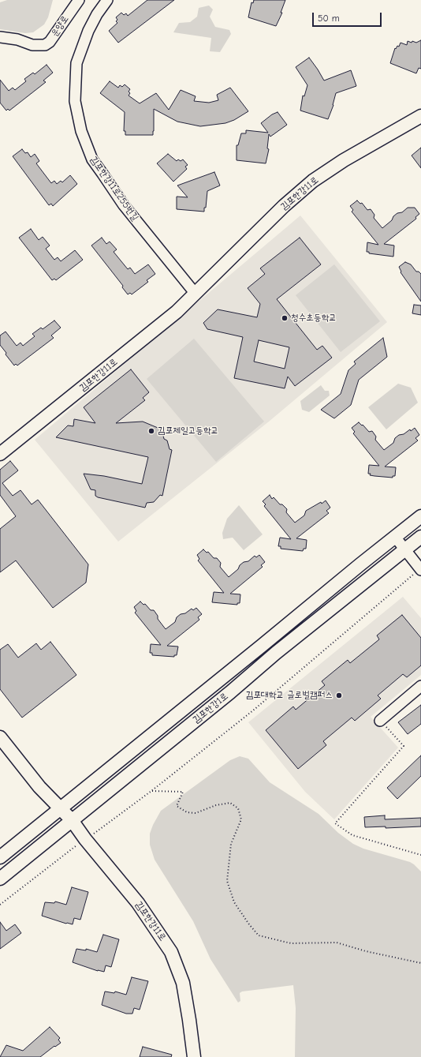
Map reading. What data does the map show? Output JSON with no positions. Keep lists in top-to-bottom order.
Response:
{
  "streets": {
    "street": [
      "운양로",
      "김포한강11로255번길",
      "김포한강11로",
      "김포한강1로"
    ]
  },
  "crossings": [
    ["김포한강11로255번길", "김포한강11로"],
    ["김포한강11로", "김포한강1로"]
  ],
  "places": ["청수초등학교", "김포제일고등학교", "김포대학교 글로벌캠퍼스"],
  "scale_bar": "50 m"
}
